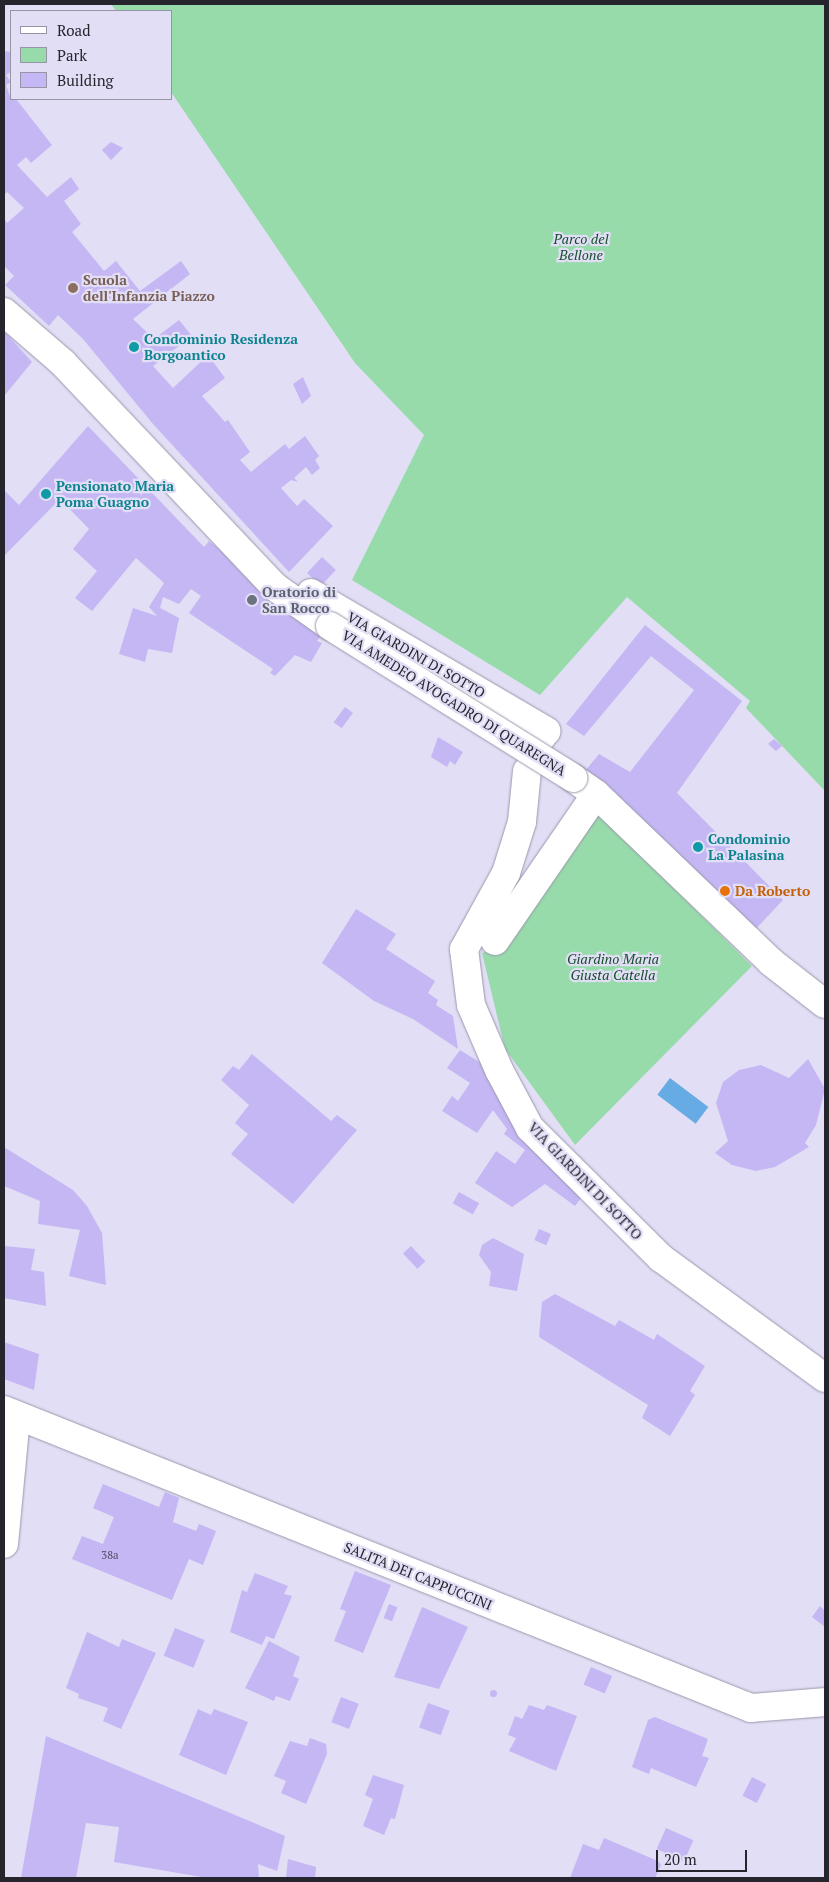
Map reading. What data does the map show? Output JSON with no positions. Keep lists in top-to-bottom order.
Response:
{
  "streets": {
    "street": ["VIA GIARDINI DI SOTTO", "VIA AMEDEO AVOGADRO DI QUAREGNA", "SALITA DEI CAPPUCCINI"]
  },
  "crossings": [
    ["VIA GIARDINI DI SOTTO", "VIA AMEDEO AVOGADRO DI QUAREGNA"]
  ],
  "parks": ["Parco del Bellone", "Giardino Maria Giusta Catella"],
  "places": [
    "Scuola dell'Infanzia Piazzo",
    "Condominio Residenza Borgoantico",
    "Pensionato Maria Poma Guagno",
    "Oratorio di San Rocco",
    "Condominio La Palasina",
    "Da Roberto"
  ],
  "house_numbers": ["38a"],
  "legend": ["Road", "Park", "Building"],
  "scale_bar": "20 m"
}
